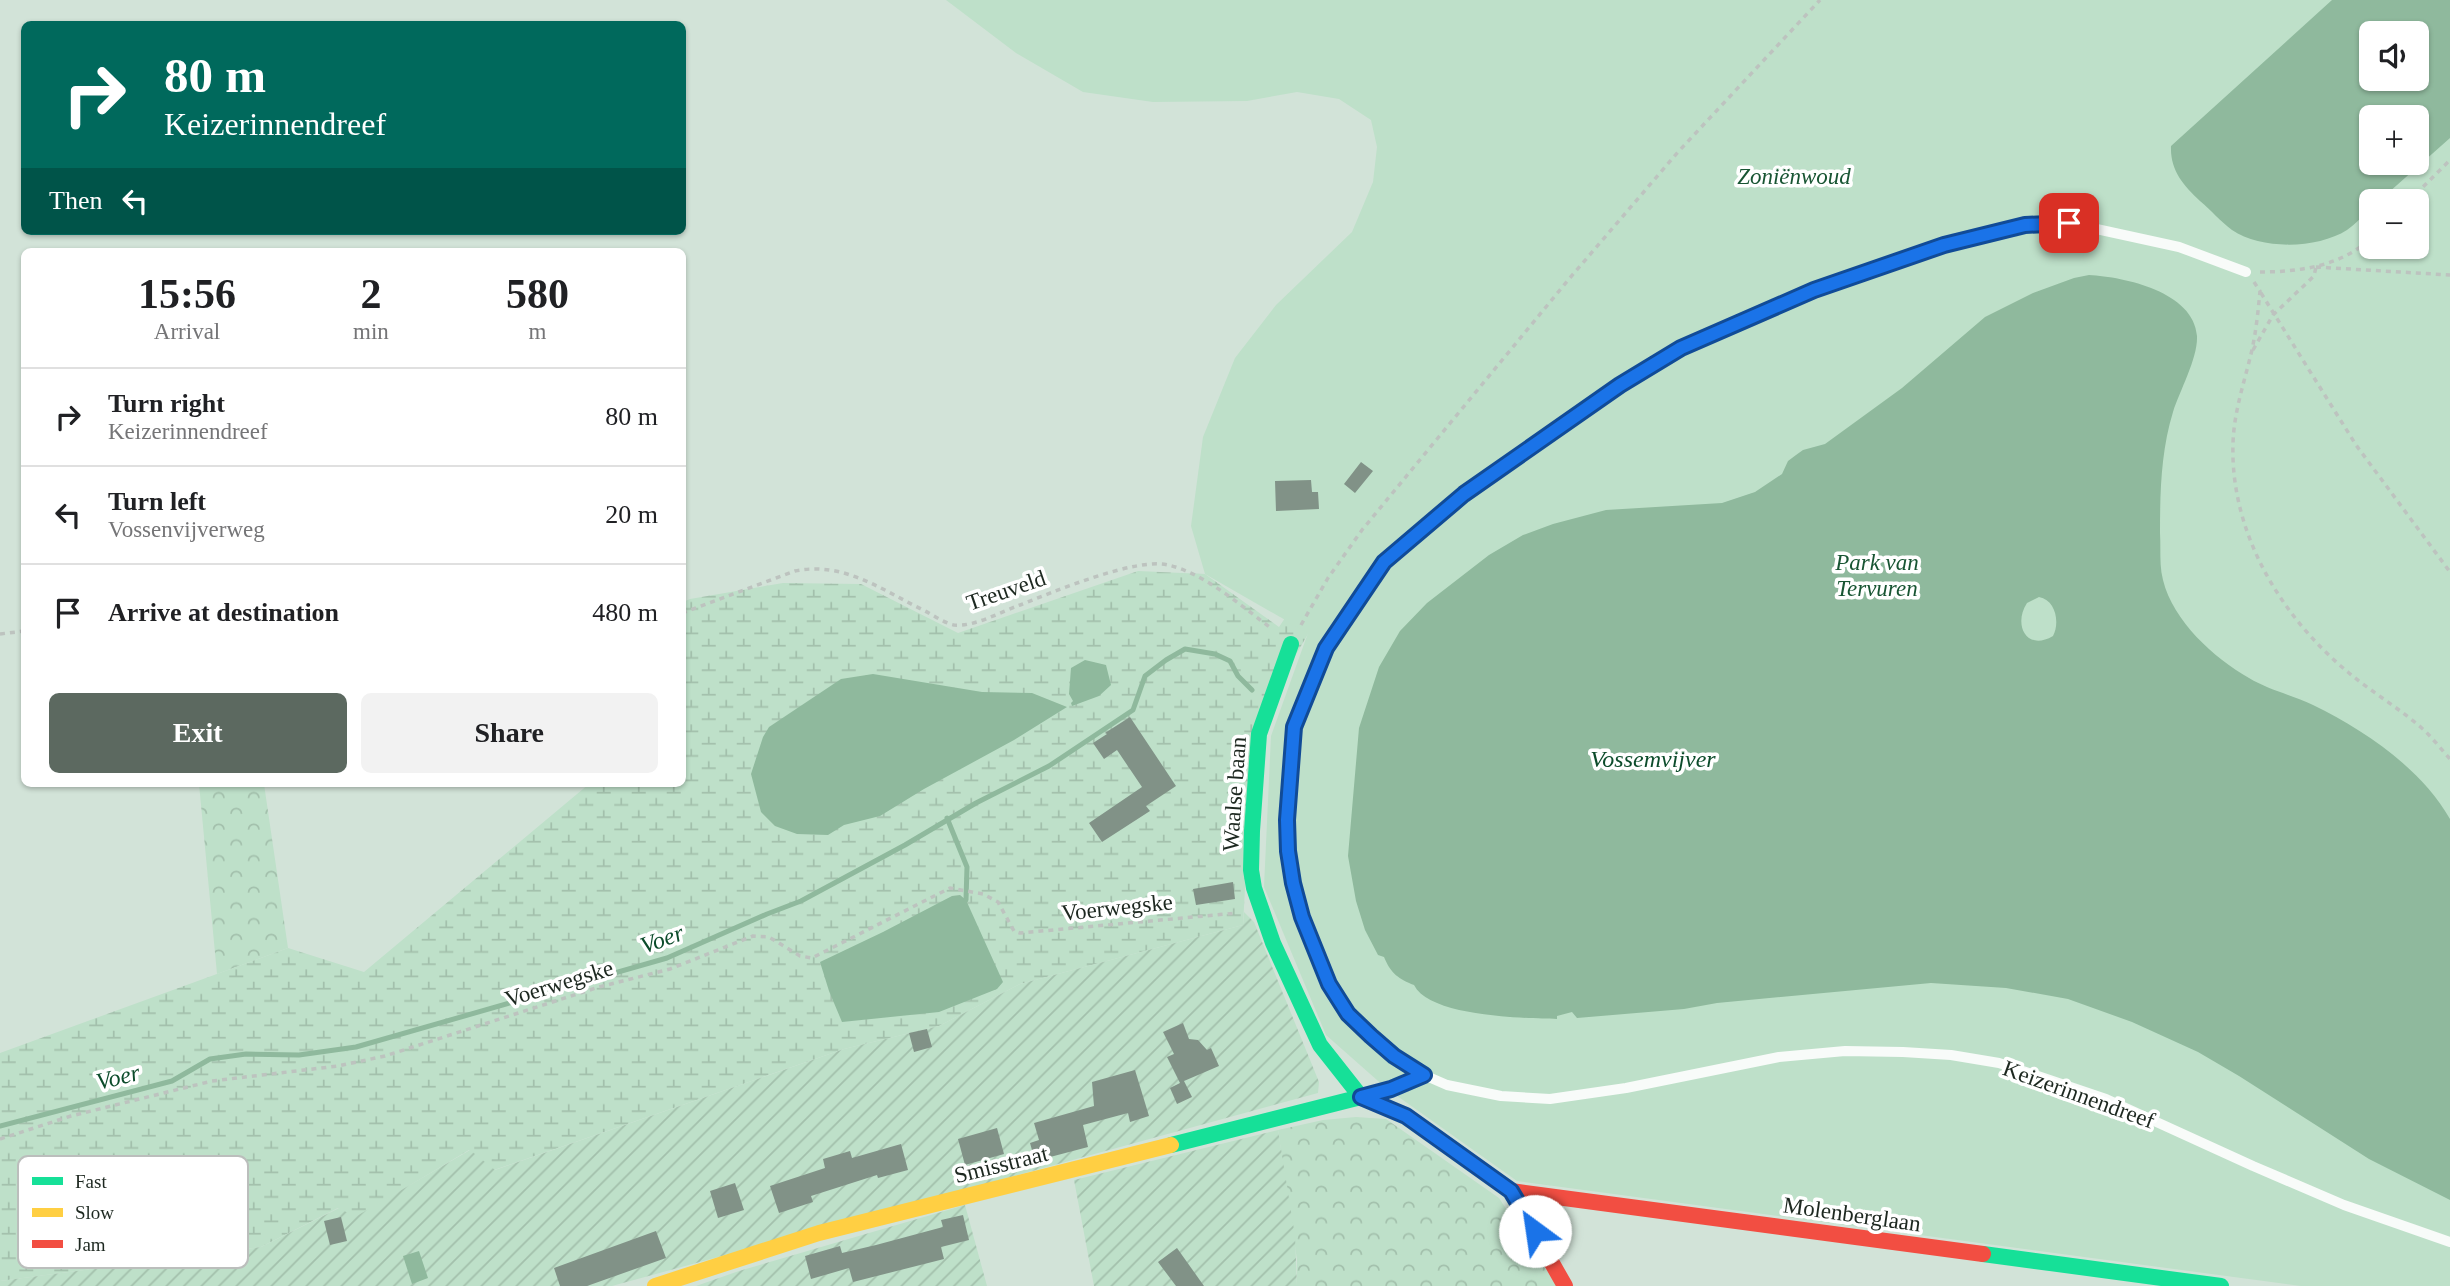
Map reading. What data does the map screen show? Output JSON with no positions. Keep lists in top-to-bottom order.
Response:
{
  "streets": {
    "street": ["Waalse baan", "Smisstraat", "Molenberglaan"],
    "lane": ["Keizerinnendreef"],
    "path": ["Treuveld", "Voerwegske"]
  },
  "crossings": [
    ["Treuveld", "Waalse baan"],
    ["Waalse baan", "Voerwegske"],
    ["Waalse baan", "Smisstraat"]
  ],
  "water": ["Vossemvijver", "Voer"],
  "parks": ["Zoniënwoud", "Park van Tervuren"],
  "legend": ["Fast", "Slow", "Jam"],
  "page": {
    "map_buttons": ["+", "−"],
    "turn": ["80 m", "Keizerinnendreef"],
    "then": "Then",
    "eta": [
      "15:56",
      "Arrival",
      "2",
      "min",
      "580",
      "m"
    ],
    "list": [
      {
        "name": "Turn right",
        "note": "Keizerinnendreef",
        "value": "80 m"
      },
      {
        "name": "Turn left",
        "note": "Vossenvijverweg",
        "value": "20 m"
      },
      {
        "name": "Arrive at destination",
        "value": "480 m"
      }
    ],
    "buttons": ["Exit", "Share"]
  }
}
